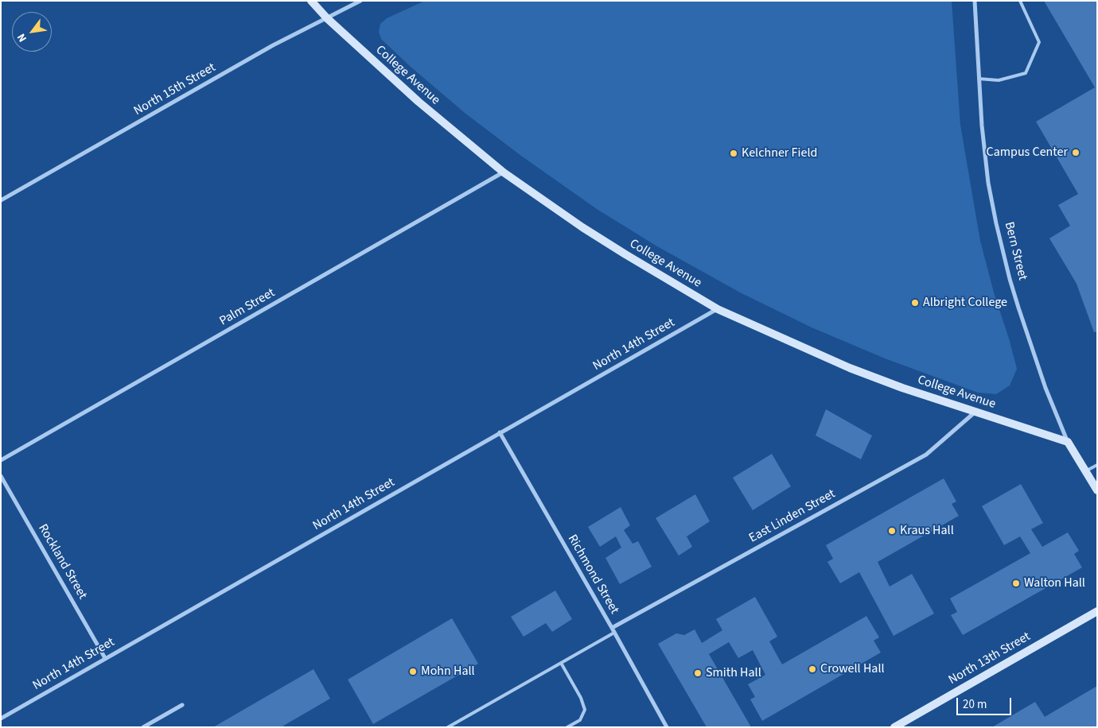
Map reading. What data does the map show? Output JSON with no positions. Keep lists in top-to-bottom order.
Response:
{
  "streets": {
    "street": [
      "College Avenue",
      "North 15th Street",
      "Bern Street",
      "Palm Street",
      "North 14th Street",
      "East Linden Street",
      "Rockland Street",
      "Richmond Street",
      "North 13th Street"
    ]
  },
  "crossings": [
    ["College Avenue", "North 15th Street"],
    ["College Avenue", "Bern Street"],
    ["College Avenue", "Palm Street"],
    ["College Avenue", "North 14th Street"],
    ["College Avenue", "East Linden Street"],
    ["North 14th Street", "Rockland Street"],
    ["North 14th Street", "Richmond Street"],
    ["East Linden Street", "Richmond Street"]
  ],
  "places": [
    "Campus Center",
    "Kelchner Field",
    "Albright College",
    "Kraus Hall",
    "Walton Hall",
    "Crowell Hall",
    "Mohn Hall",
    "Smith Hall"
  ],
  "scale_bar": "20 m",
  "north": "bottom left"
}
